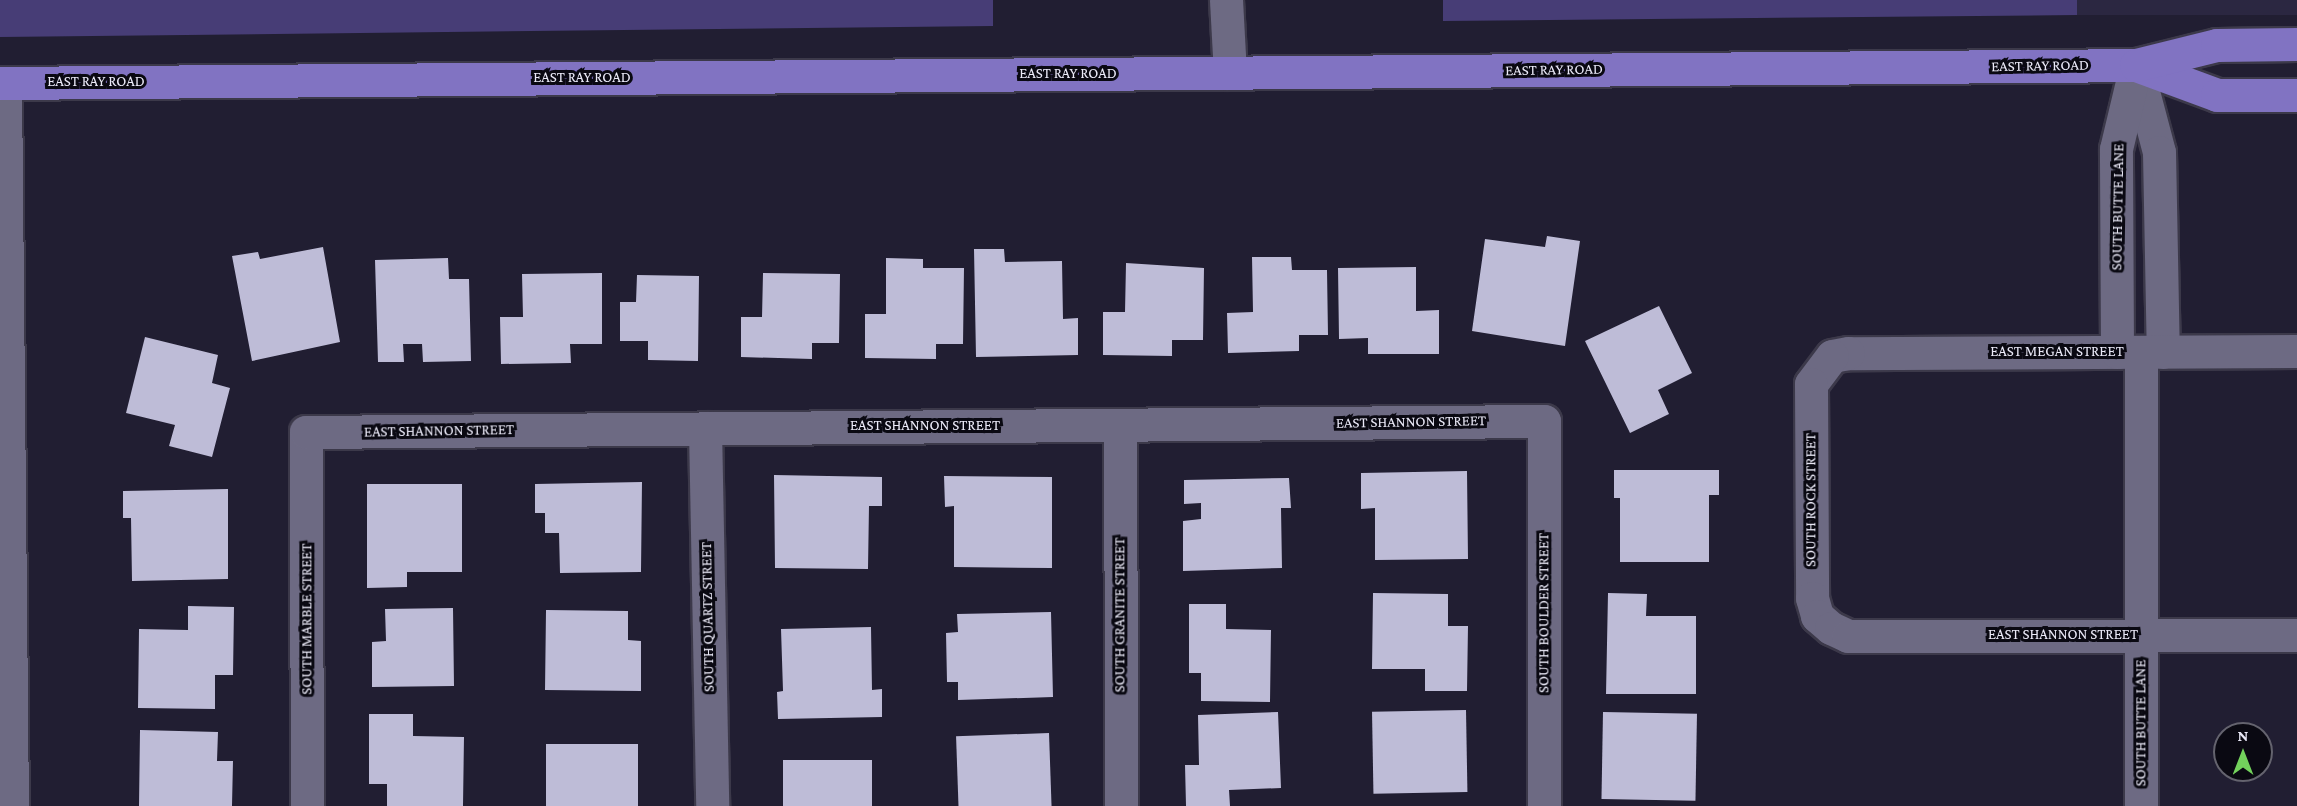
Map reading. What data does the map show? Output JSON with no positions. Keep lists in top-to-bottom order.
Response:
{
  "streets": {
    "main road": ["EAST RAY ROAD"],
    "street": [
      "SOUTH BUTTE LANE",
      "EAST MEGAN STREET",
      "EAST SHANNON STREET",
      "SOUTH ROCK STREET",
      "SOUTH BOULDER STREET",
      "SOUTH GRANITE STREET",
      "SOUTH QUARTZ STREET",
      "SOUTH MARBLE STREET"
    ]
  },
  "crossings": [
    ["EAST RAY ROAD", "SOUTH BUTTE LANE"],
    ["SOUTH BUTTE LANE", "EAST MEGAN STREET"],
    ["SOUTH BUTTE LANE", "EAST SHANNON STREET"],
    ["EAST MEGAN STREET", "SOUTH ROCK STREET"],
    ["EAST SHANNON STREET", "SOUTH ROCK STREET"],
    ["EAST SHANNON STREET", "SOUTH BOULDER STREET"],
    ["EAST SHANNON STREET", "SOUTH GRANITE STREET"],
    ["EAST SHANNON STREET", "SOUTH QUARTZ STREET"],
    ["EAST SHANNON STREET", "SOUTH MARBLE STREET"]
  ],
  "north": "top"
}
